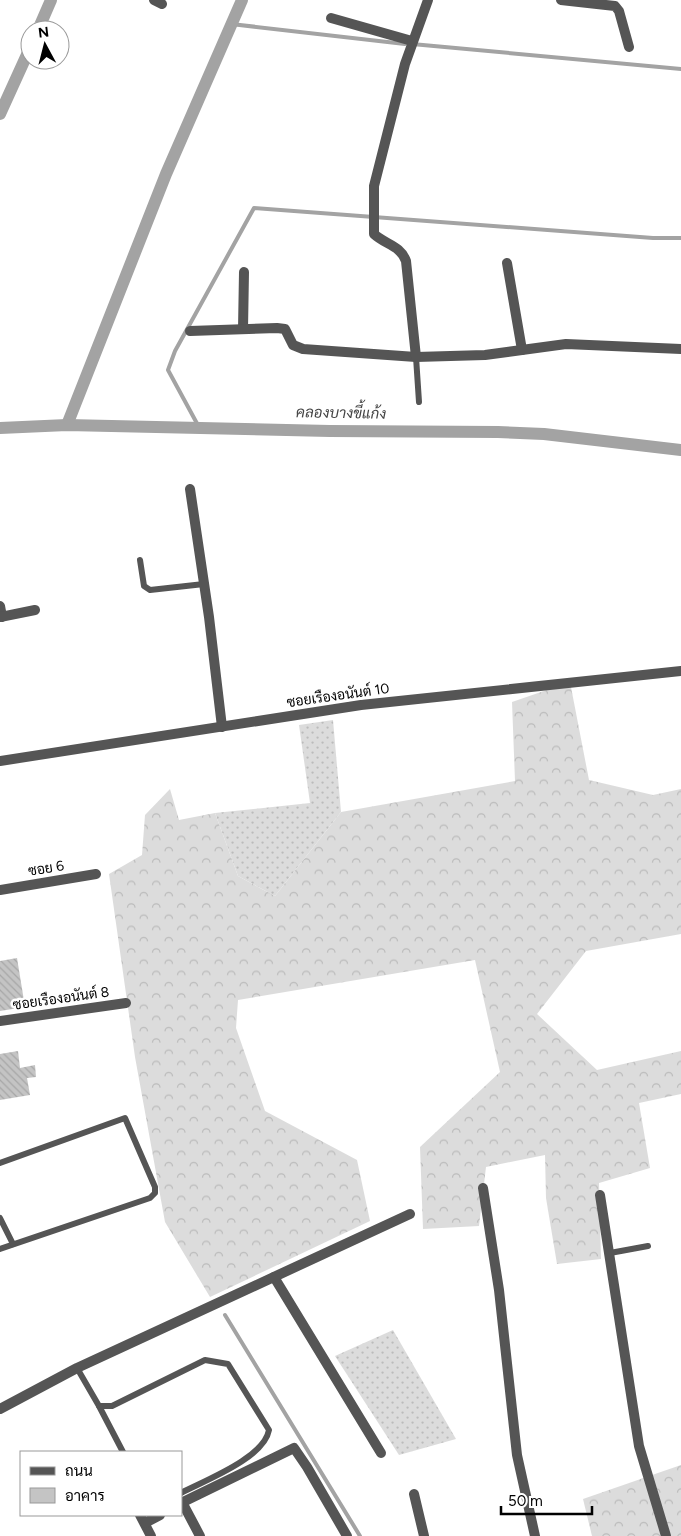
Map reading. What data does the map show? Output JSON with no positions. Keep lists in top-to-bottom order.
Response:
{
  "streets": {
    "street": ["ซอยเรืองอนันต์ 10", "ซอย 6", "ซอยเรืองอนันต์ 8"]
  },
  "water": ["คลองบางขี้แก้ง"],
  "legend": ["ถนน", "อาคาร"],
  "scale_bar": "50 m",
  "north": "top"
}
